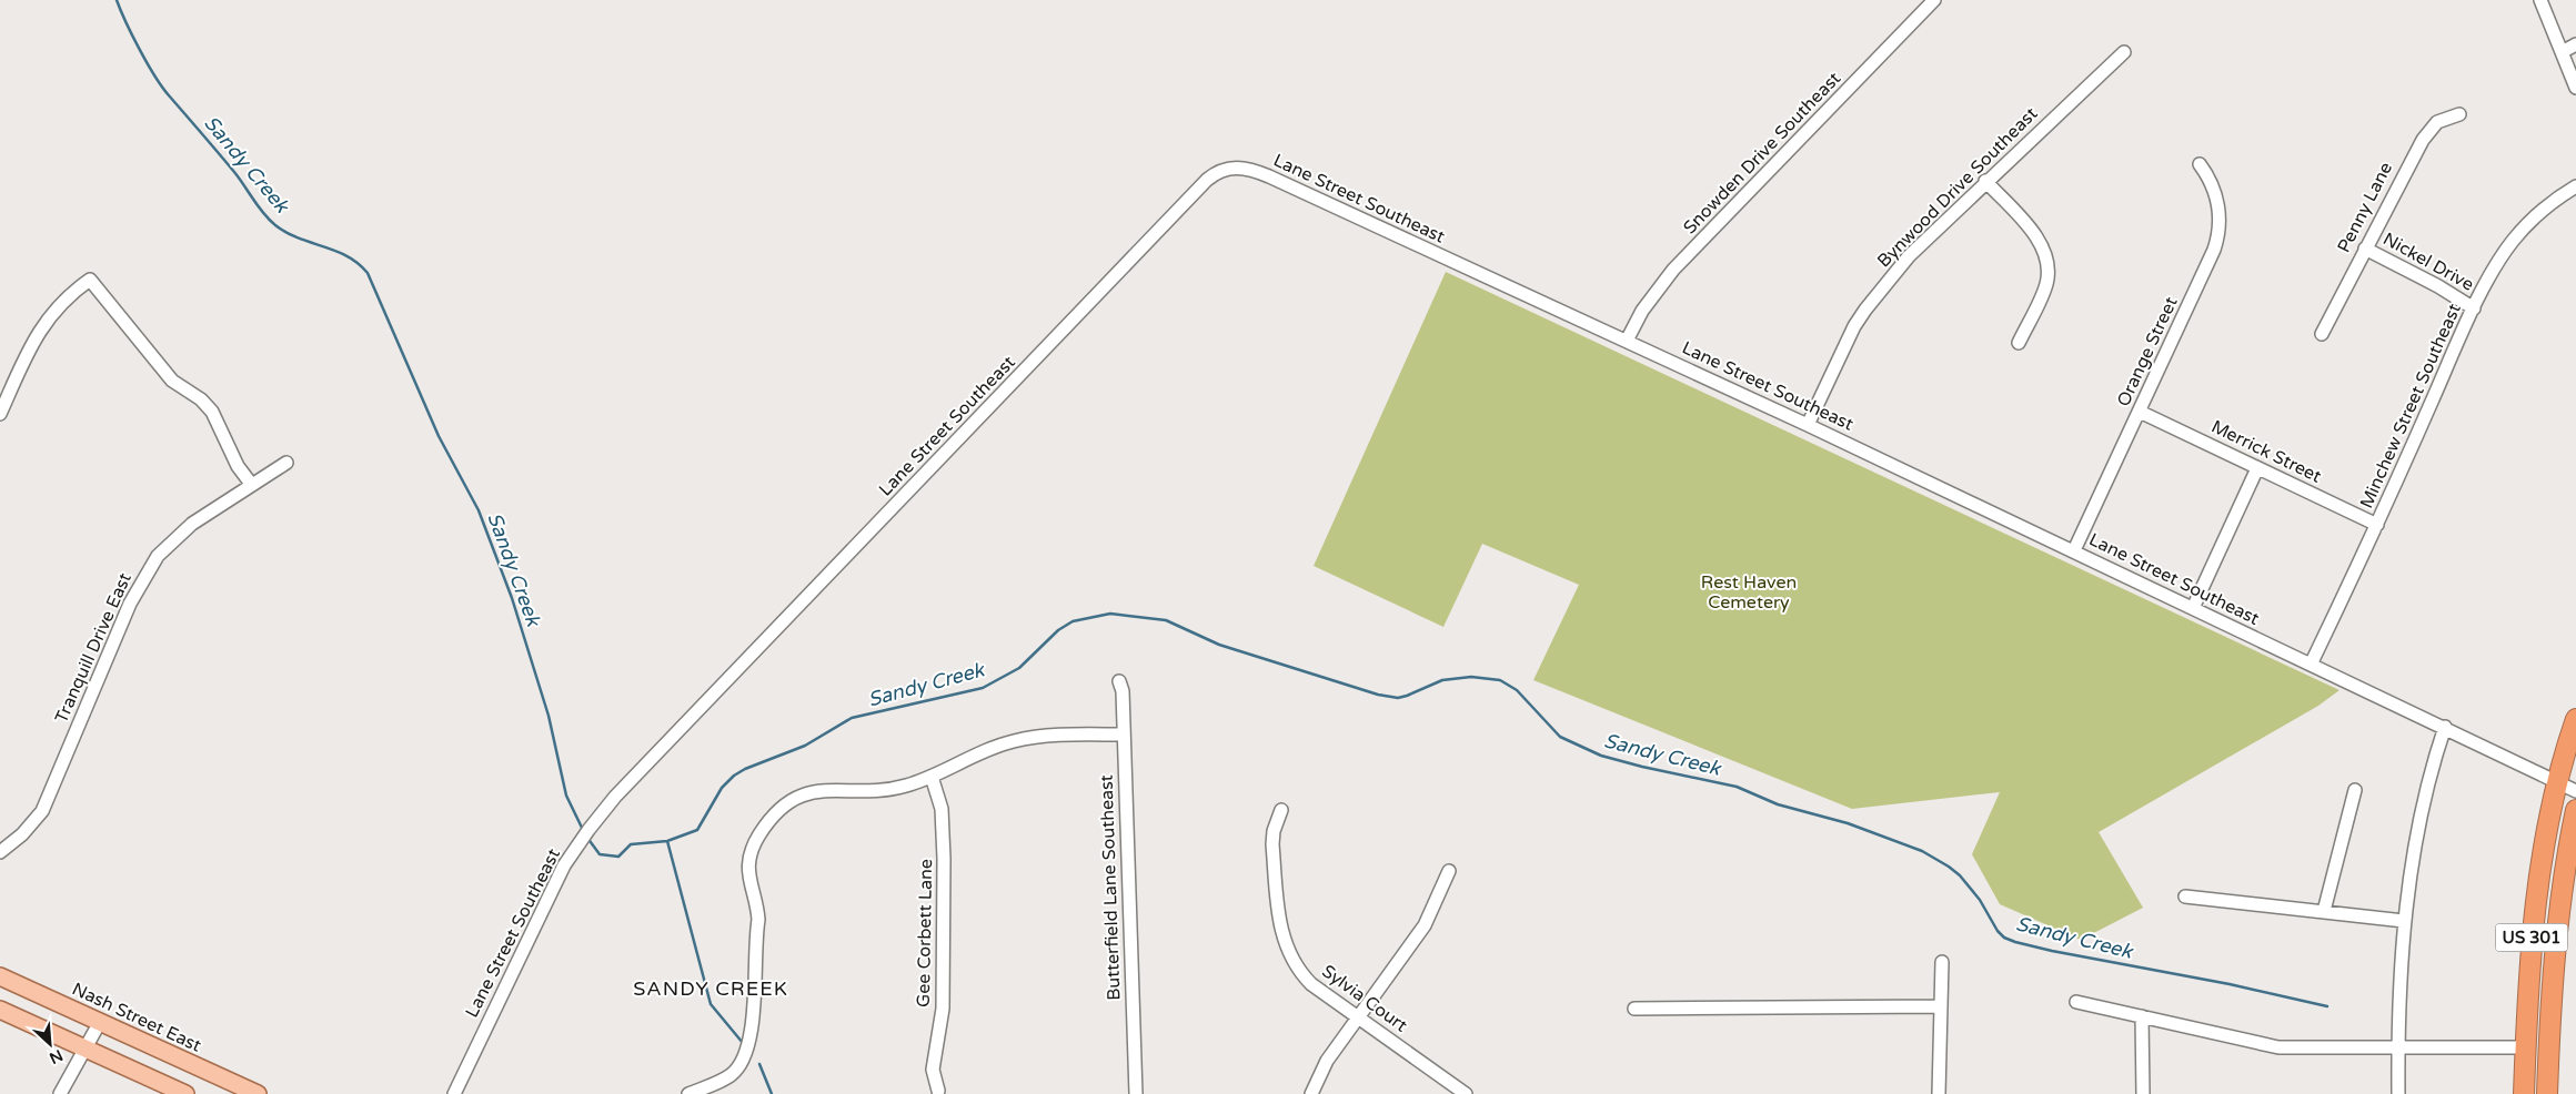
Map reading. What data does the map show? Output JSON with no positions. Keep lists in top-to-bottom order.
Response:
{
  "streets": {
    "highway": ["US 301"],
    "main road": ["Nash Street East"],
    "street": [
      "Snowden Drive Southeast",
      "Bynwood Drive Southeast",
      "Lane Street Southeast",
      "Penny Lane",
      "Nickel Drive",
      "Orange Street",
      "Minchew Street Southeast",
      "Merrick Street",
      "Tranquill Drive East",
      "Butterfield Lane Southeast",
      "Gee Corbett Lane",
      "Sylvia Court"
    ]
  },
  "crossings": [
    ["Snowden Drive Southeast", "Lane Street Southeast"],
    ["Bynwood Drive Southeast", "Lane Street Southeast"],
    ["Lane Street Southeast", "Orange Street"],
    ["Lane Street Southeast", "Minchew Street Southeast"],
    ["Lane Street Southeast", "US 301"],
    ["Penny Lane", "Nickel Drive"],
    ["Nickel Drive", "Minchew Street Southeast"],
    ["Orange Street", "Merrick Street"],
    ["Minchew Street Southeast", "Merrick Street"]
  ],
  "districts": ["SANDY CREEK"],
  "water": ["Sandy Creek"],
  "parks": ["Rest Haven Cemetery"],
  "north": "bottom right"
}
